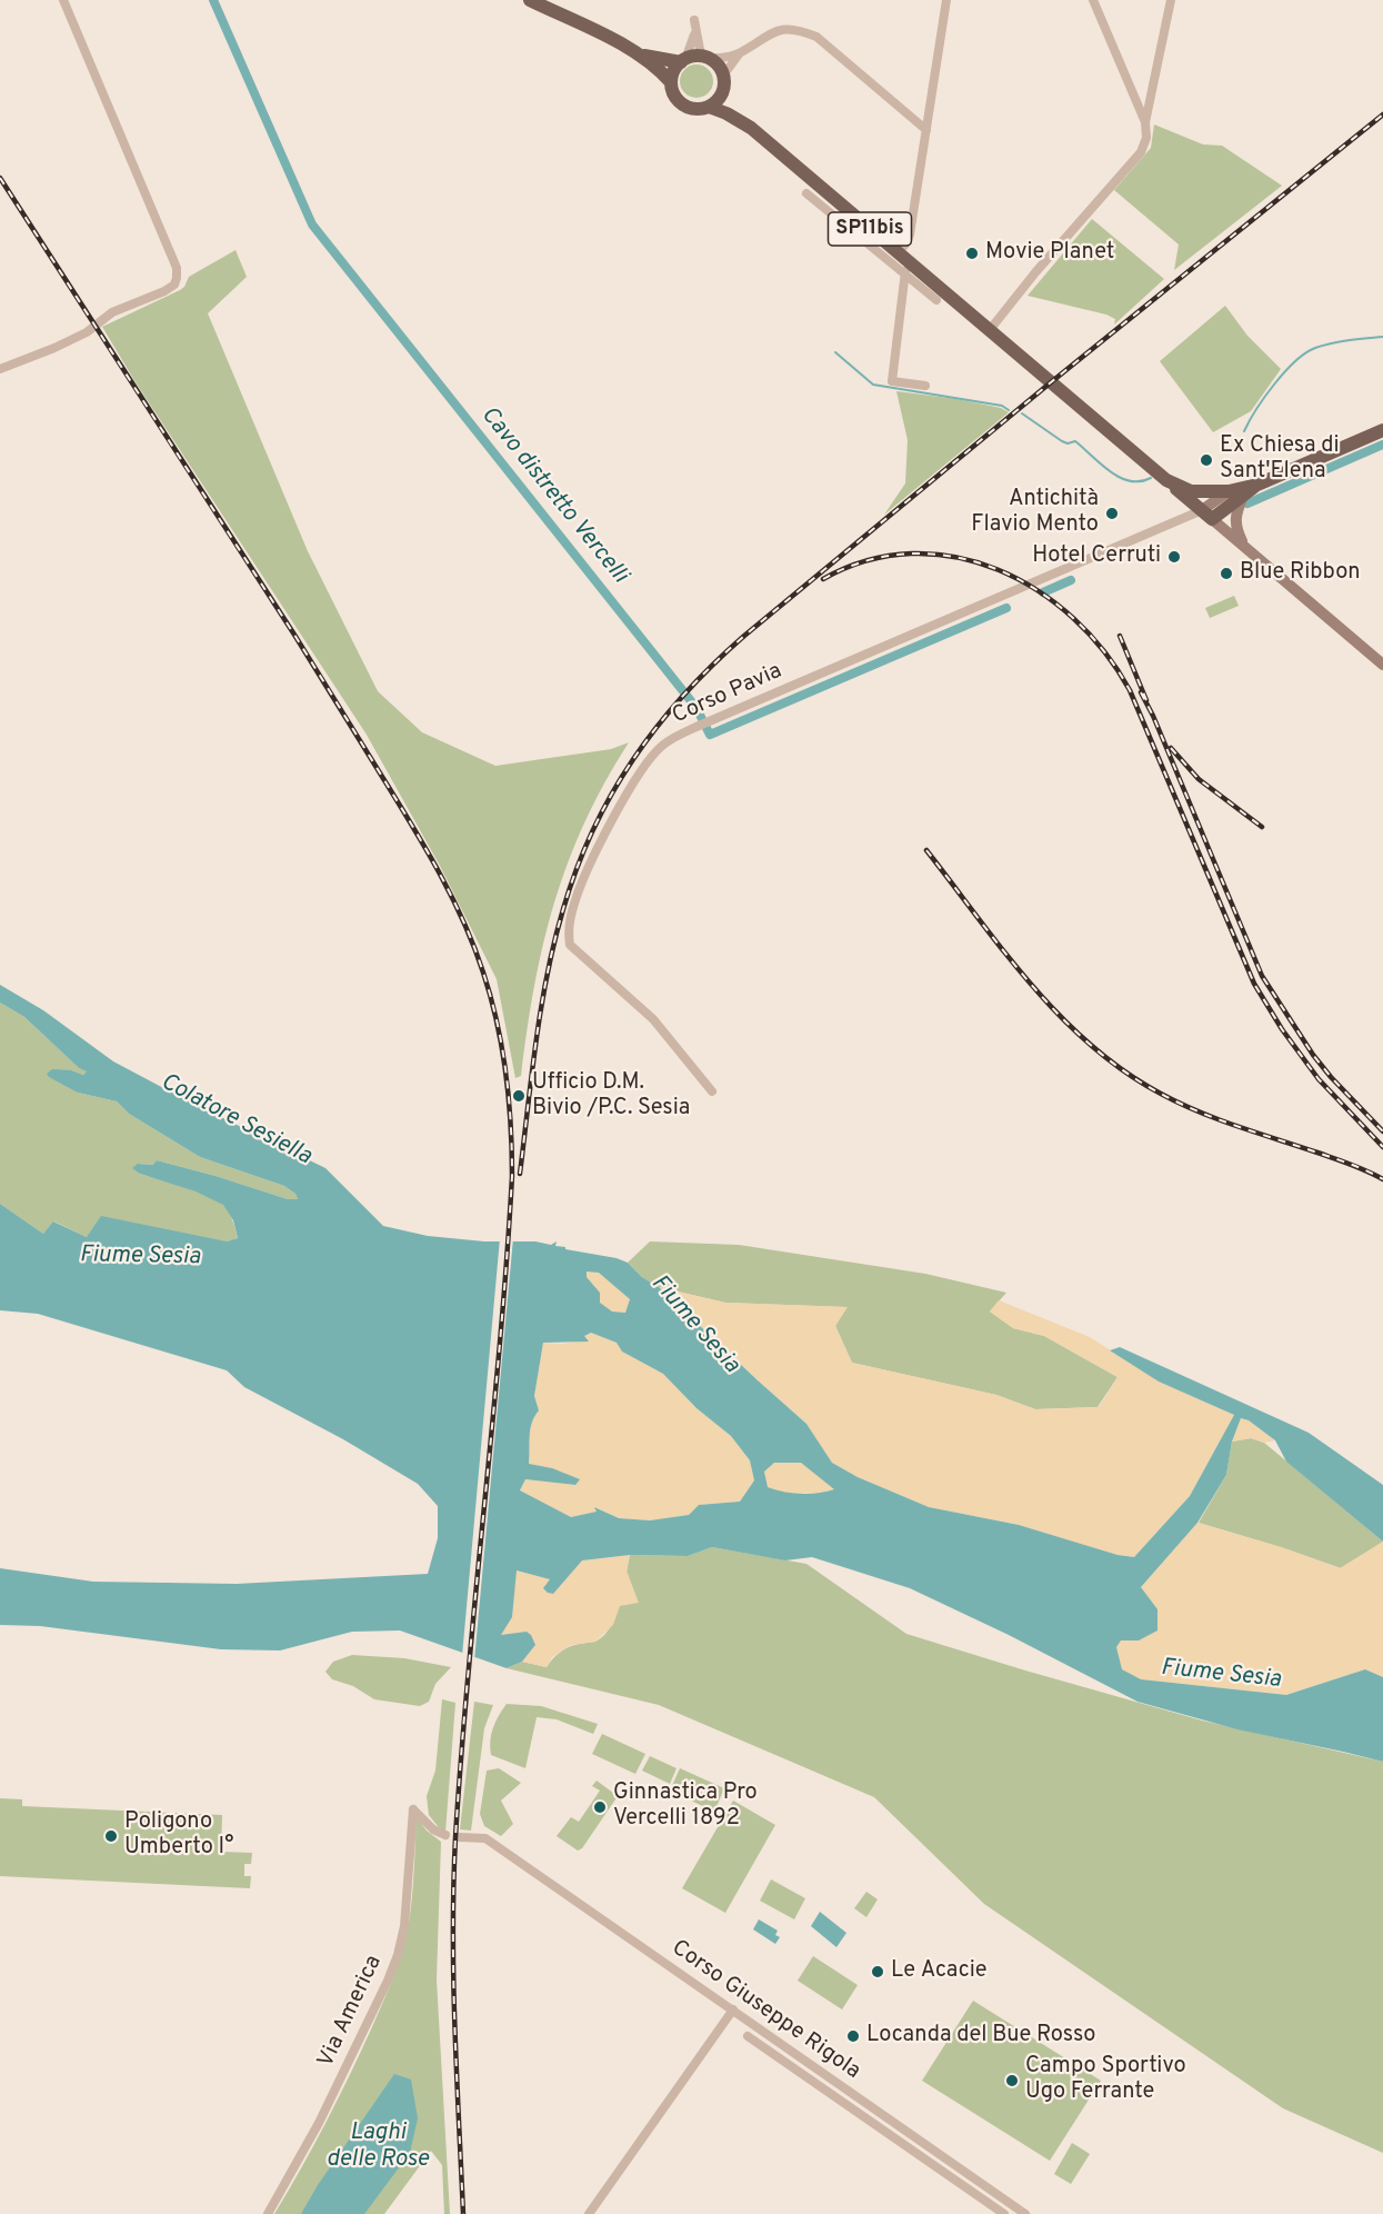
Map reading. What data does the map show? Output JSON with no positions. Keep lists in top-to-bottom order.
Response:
{
  "streets": {
    "main road": ["SP11bis"],
    "street": ["Corso Pavia", "Corso Giuseppe Rigola", "Via America"]
  },
  "crossings": [
    ["SP11bis", "Corso Pavia"]
  ],
  "water": [
    "Cavo distretto Vercelli",
    "Colatore Sesiella",
    "Fiume Sesia",
    "Laghi delle Rose"
  ],
  "places": [
    "Movie Planet",
    "Ex Chiesa di Sant'Elena",
    "Antichità Flavio Mento",
    "Hotel Cerruti",
    "Blue Ribbon",
    "Ufficio D.M. Bivio /P.C. Sesia",
    "Ginnastica Pro Vercelli 1892",
    "Poligono Umberto I°",
    "Le Acacie",
    "Locanda del Bue Rosso",
    "Campo Sportivo Ugo Ferrante"
  ]
}
